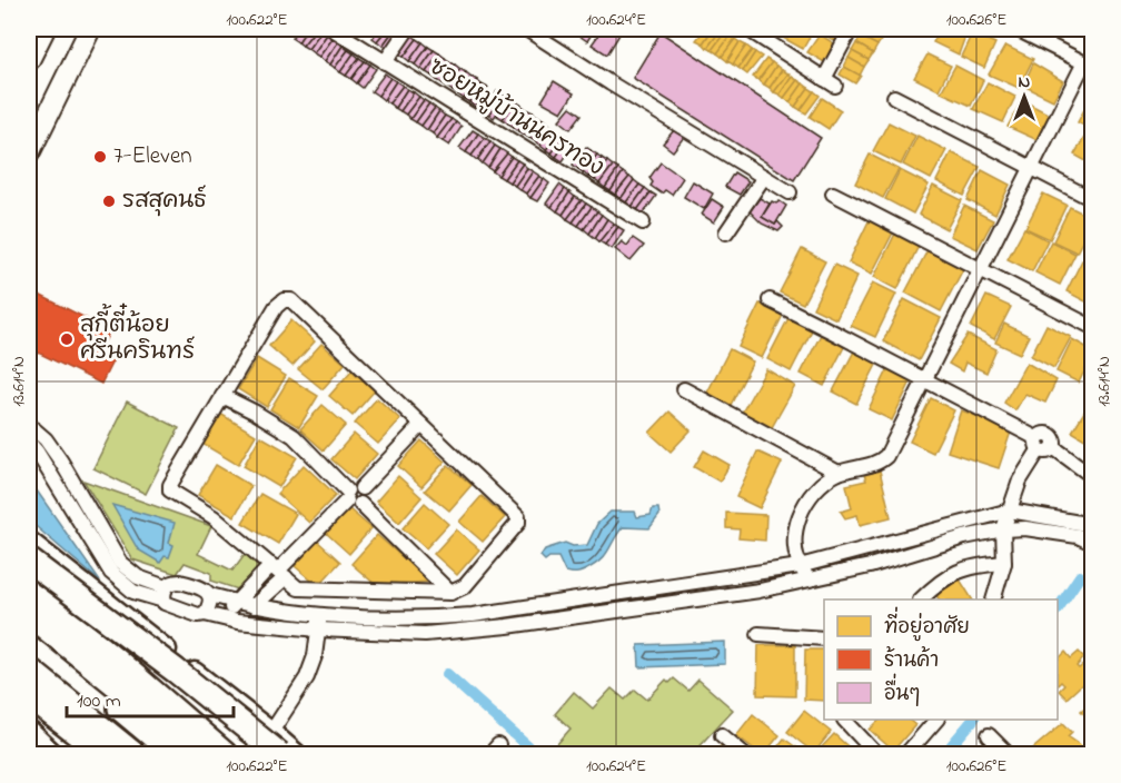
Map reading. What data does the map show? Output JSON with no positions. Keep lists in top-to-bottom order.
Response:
{
  "streets": {
    "street": ["ซอยหมู่บ้านนครทอง"]
  },
  "places": ["7-Eleven", "รสสุคนธ์", "สุกี้ตี๋น้อย ศรีนครินทร์"],
  "legend": ["ที่อยู่อาศัย", "ร้านค้า", "อื่นๆ"],
  "scale_bar": "100 m",
  "north": "top",
  "coordinates": [
    "100.622°E",
    "100.624°E",
    "100.626°E",
    "13.614°N"
  ]
}
